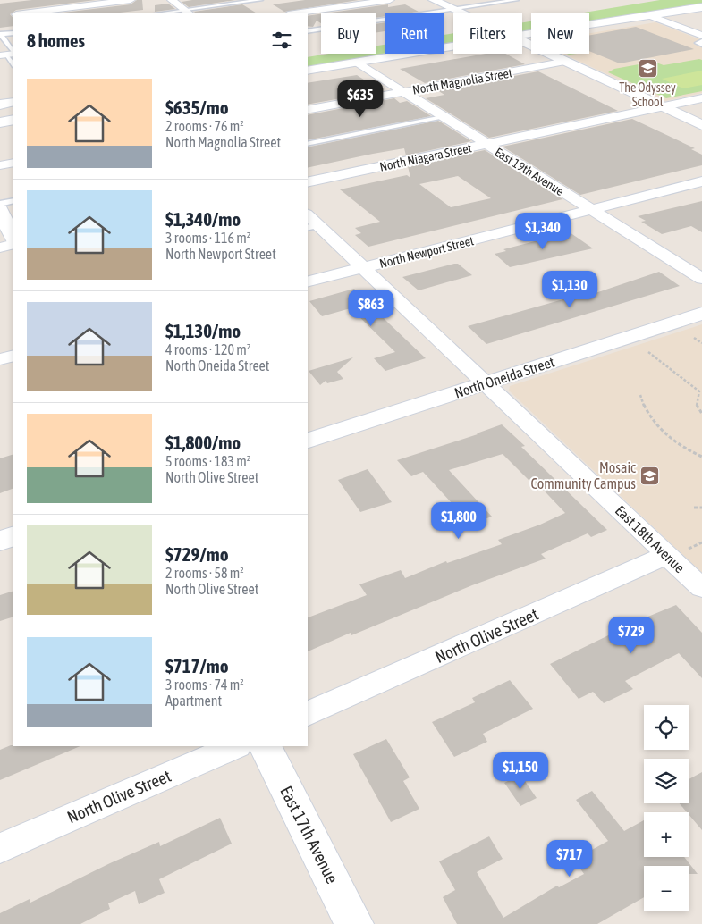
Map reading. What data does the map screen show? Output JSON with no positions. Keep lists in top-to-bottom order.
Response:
{
  "streets": {
    "main road": ["North Oneida Street", "East 17th Avenue"],
    "street": [
      "North Magnolia Street",
      "North Niagara Street",
      "East 19th Avenue",
      "North Newport Street",
      "East 18th Avenue",
      "North Olive Street"
    ]
  },
  "crossings": [
    ["North Magnolia Street", "East 19th Avenue"],
    ["North Niagara Street", "East 19th Avenue"],
    ["East 19th Avenue", "North Newport Street"],
    ["North Newport Street", "East 18th Avenue"],
    ["North Oneida Street", "East 18th Avenue"],
    ["East 18th Avenue", "North Olive Street"]
  ],
  "places": {
    "school or university": ["The Odyssey School", "Mosaic Community Campus"]
  },
  "page": {
    "chip": [
      "Buy",
      "Rent",
      "Filters",
      "New"
    ],
    "heading": "8 homes",
    "list": [
      {
        "name": "$635/mo",
        "note": "2 rooms · 76 m² · North Magnolia Street"
      },
      {
        "name": "$1,340/mo",
        "note": "3 rooms · 116 m² · North Newport Street"
      },
      {
        "name": "$1,130/mo",
        "note": "4 rooms · 120 m² · North Oneida Street"
      },
      {
        "name": "$1,800/mo",
        "note": "5 rooms · 183 m² · North Olive Street"
      },
      {
        "name": "$729/mo",
        "note": "2 rooms · 58 m² · North Olive Street"
      },
      {
        "name": "$717/mo",
        "note": "3 rooms · 74 m² · Apartment"
      }
    ],
    "price": [
      "$635",
      "$1,340",
      "$1,130",
      "$863",
      "$1,800",
      "$729",
      "$1,150",
      "$717"
    ],
    "map_buttons": ["+", "−"]
  }
}
